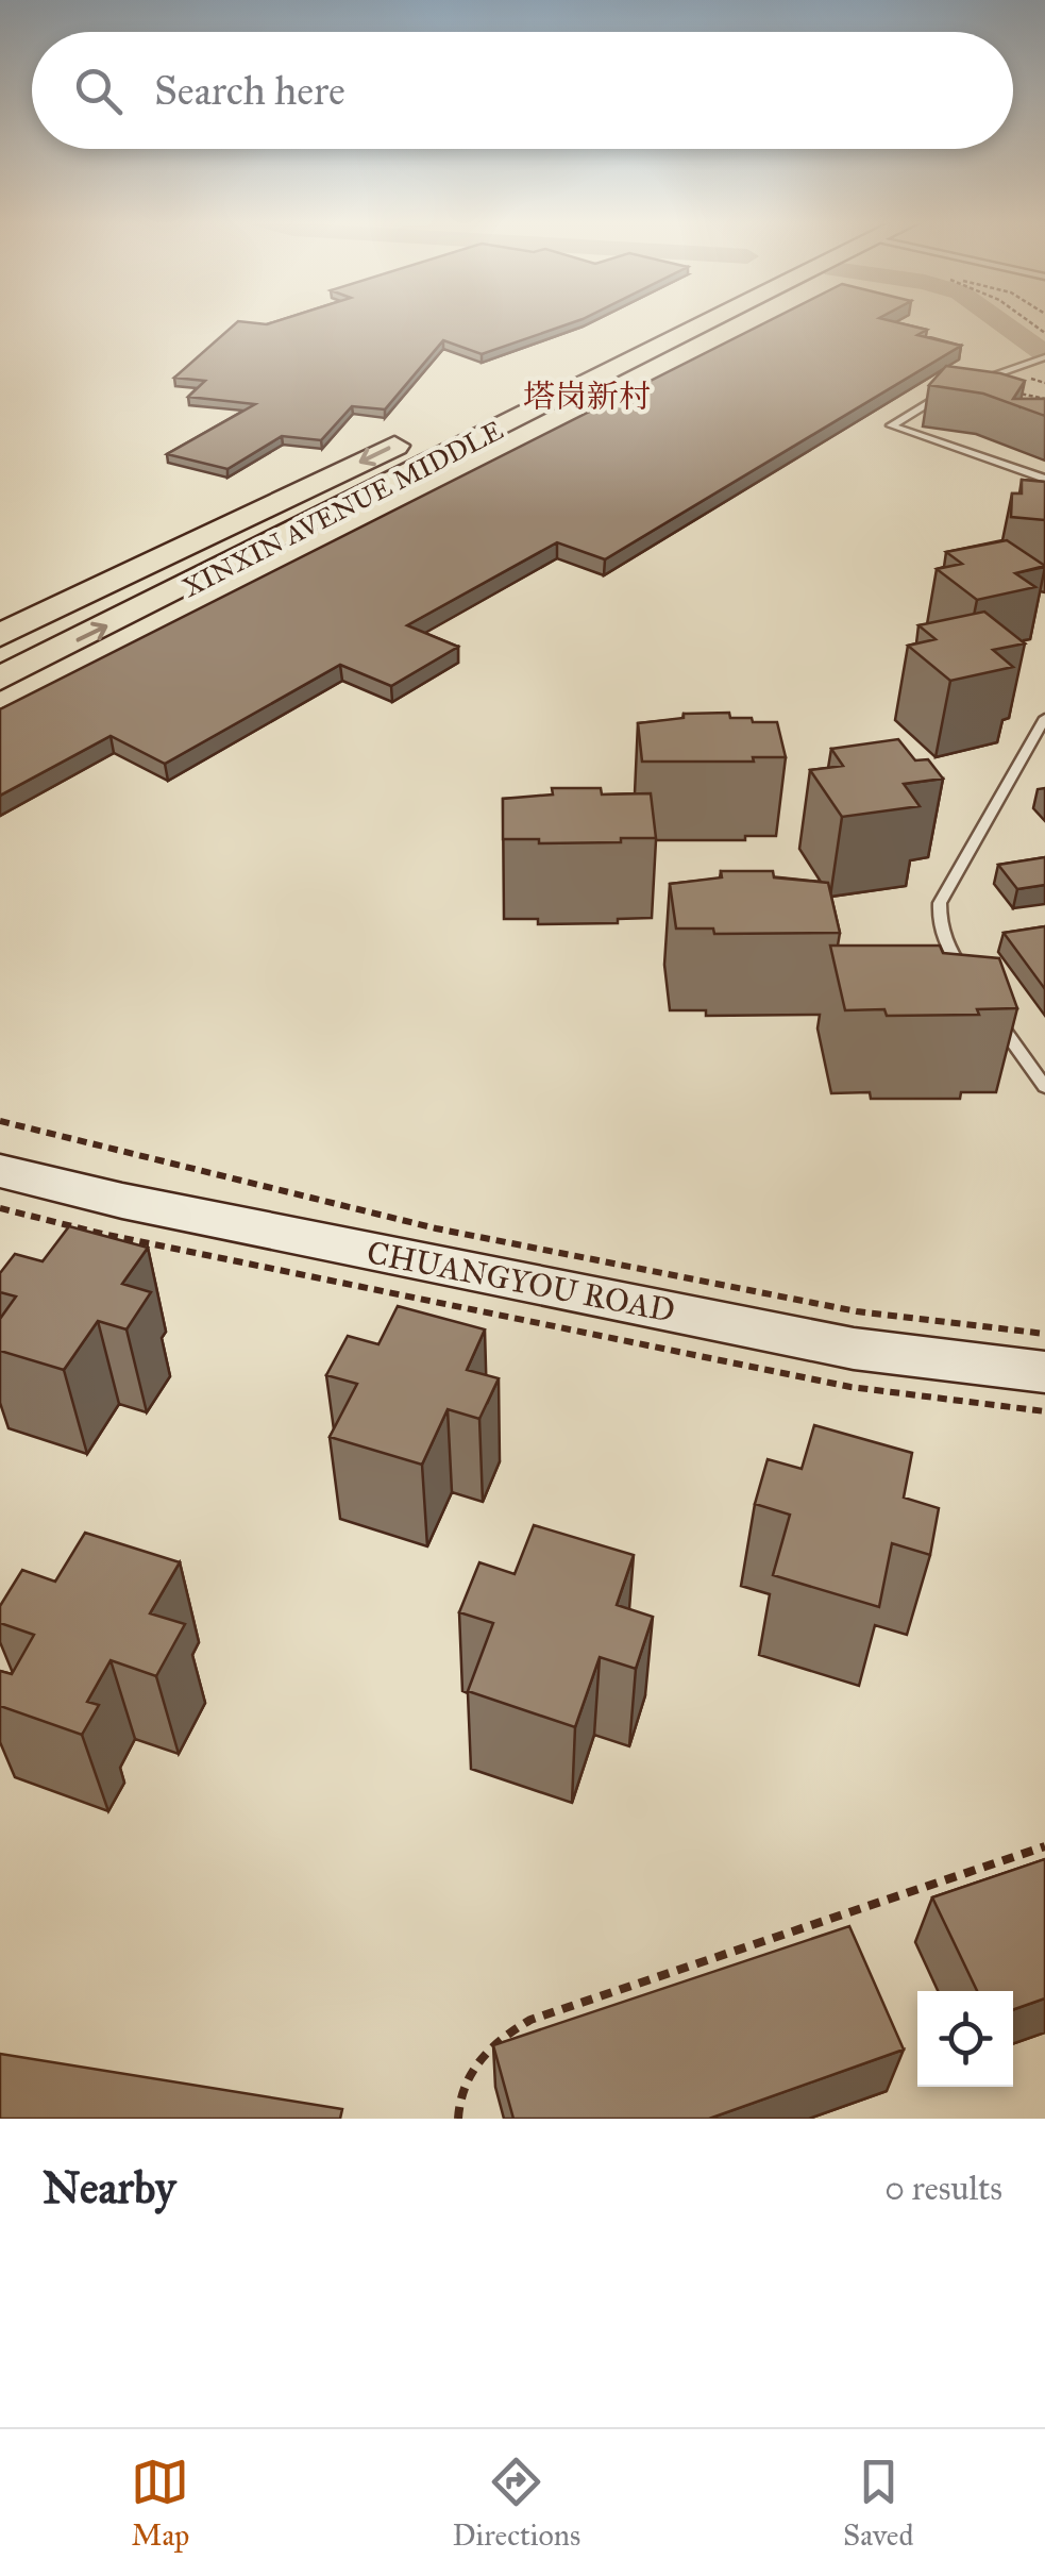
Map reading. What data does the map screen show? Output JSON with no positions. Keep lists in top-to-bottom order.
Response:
{
  "streets": {
    "main road": ["XINXIN AVENUE MIDDLE"],
    "street": ["CHUANGYOU ROAD"]
  },
  "districts": ["塔岗新村"],
  "page": {
    "search": "Search here",
    "heading": ["Nearby", "0 results"],
    "nav": ["Map", "Directions", "Saved"]
  }
}
